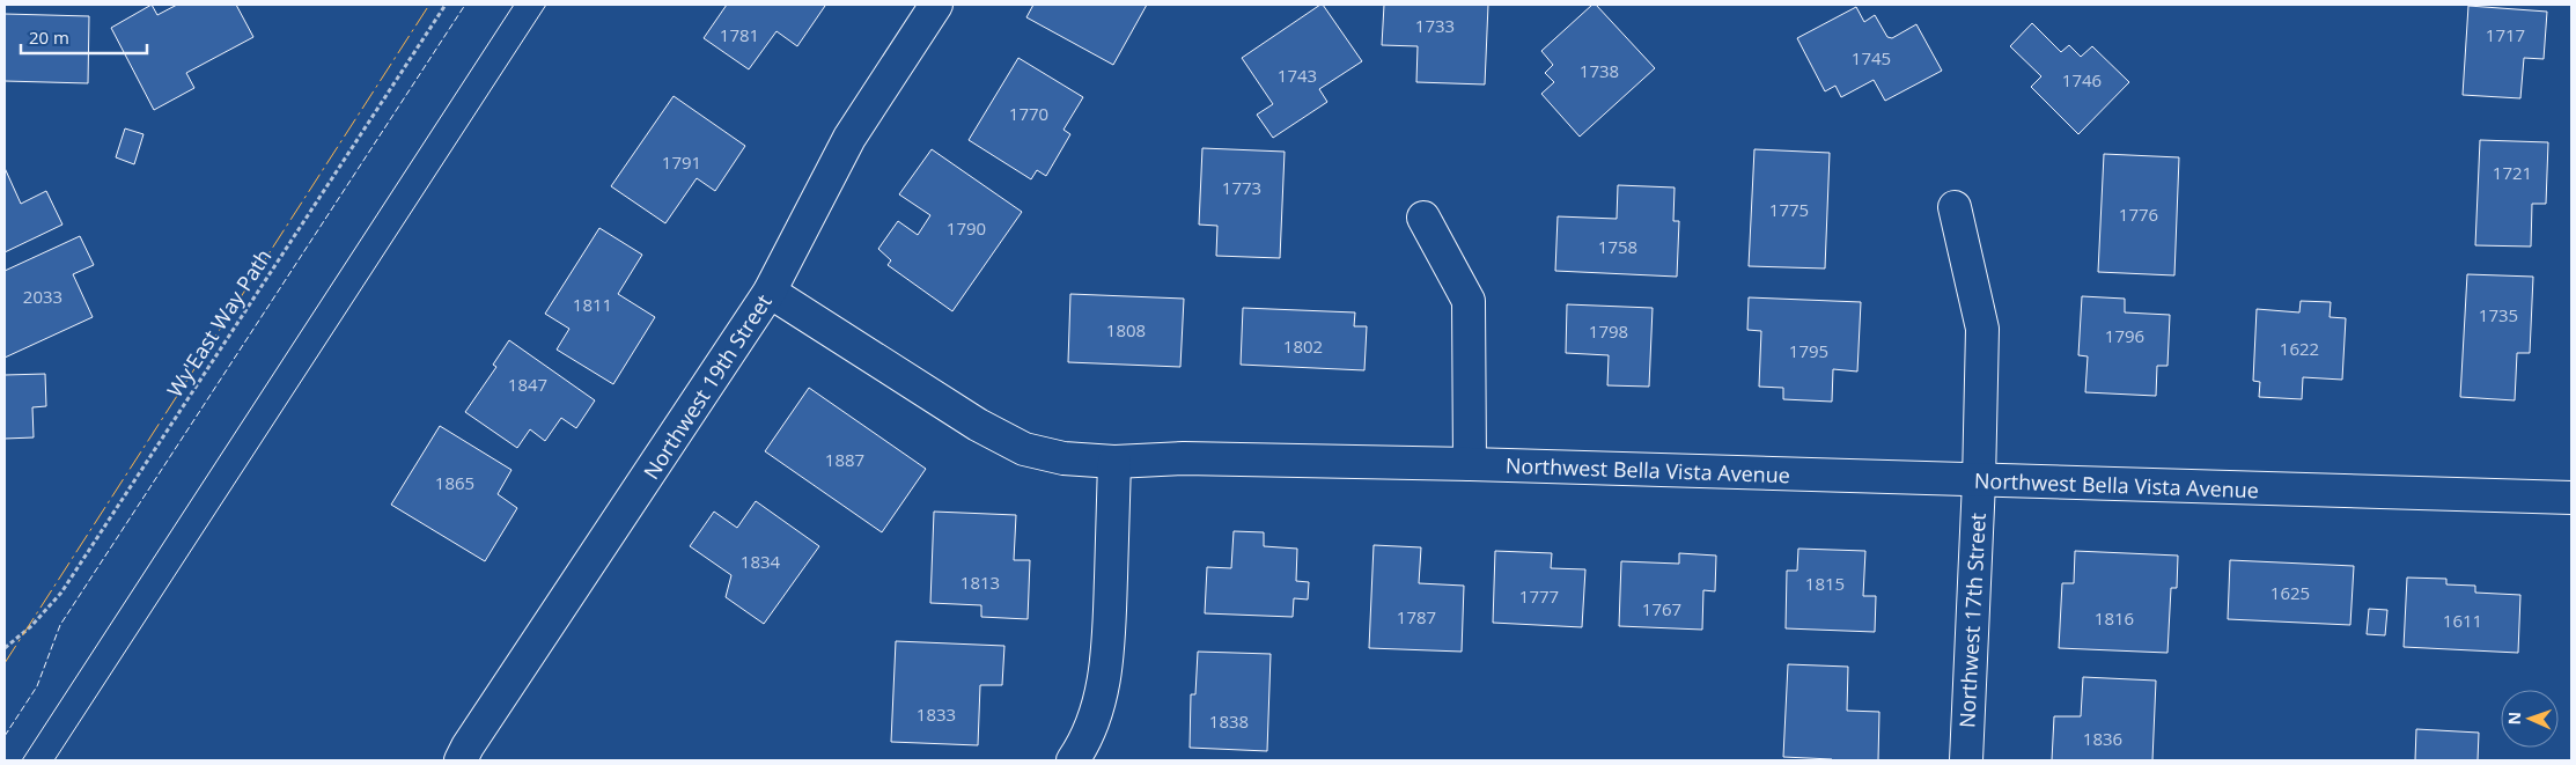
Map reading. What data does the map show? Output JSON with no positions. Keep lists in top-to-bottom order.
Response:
{
  "streets": {
    "street": ["Northwest 19th Street", "Northwest Bella Vista Avenue", "Northwest 17th Street"],
    "path": ["Wy'East Way Path"]
  },
  "crossings": [
    ["Northwest 19th Street", "Northwest Bella Vista Avenue"],
    ["Northwest Bella Vista Avenue", "Northwest 17th Street"]
  ],
  "house_numbers": [
    "1733",
    "1781",
    "1717",
    "1745",
    "1738",
    "1743",
    "1746",
    "1770",
    "1791",
    "1721",
    "1773",
    "1775",
    "1776",
    "1790",
    "1758",
    "2033",
    "1811",
    "1735",
    "1808",
    "1798",
    "1796",
    "1802",
    "1622",
    "1795",
    "1847",
    "1887",
    "1865",
    "1834",
    "1813",
    "1815",
    "1625",
    "1777",
    "1767",
    "1787",
    "1816",
    "1611",
    "1833",
    "1838",
    "1836"
  ],
  "scale_bar": "20 m",
  "north": "left"
}
